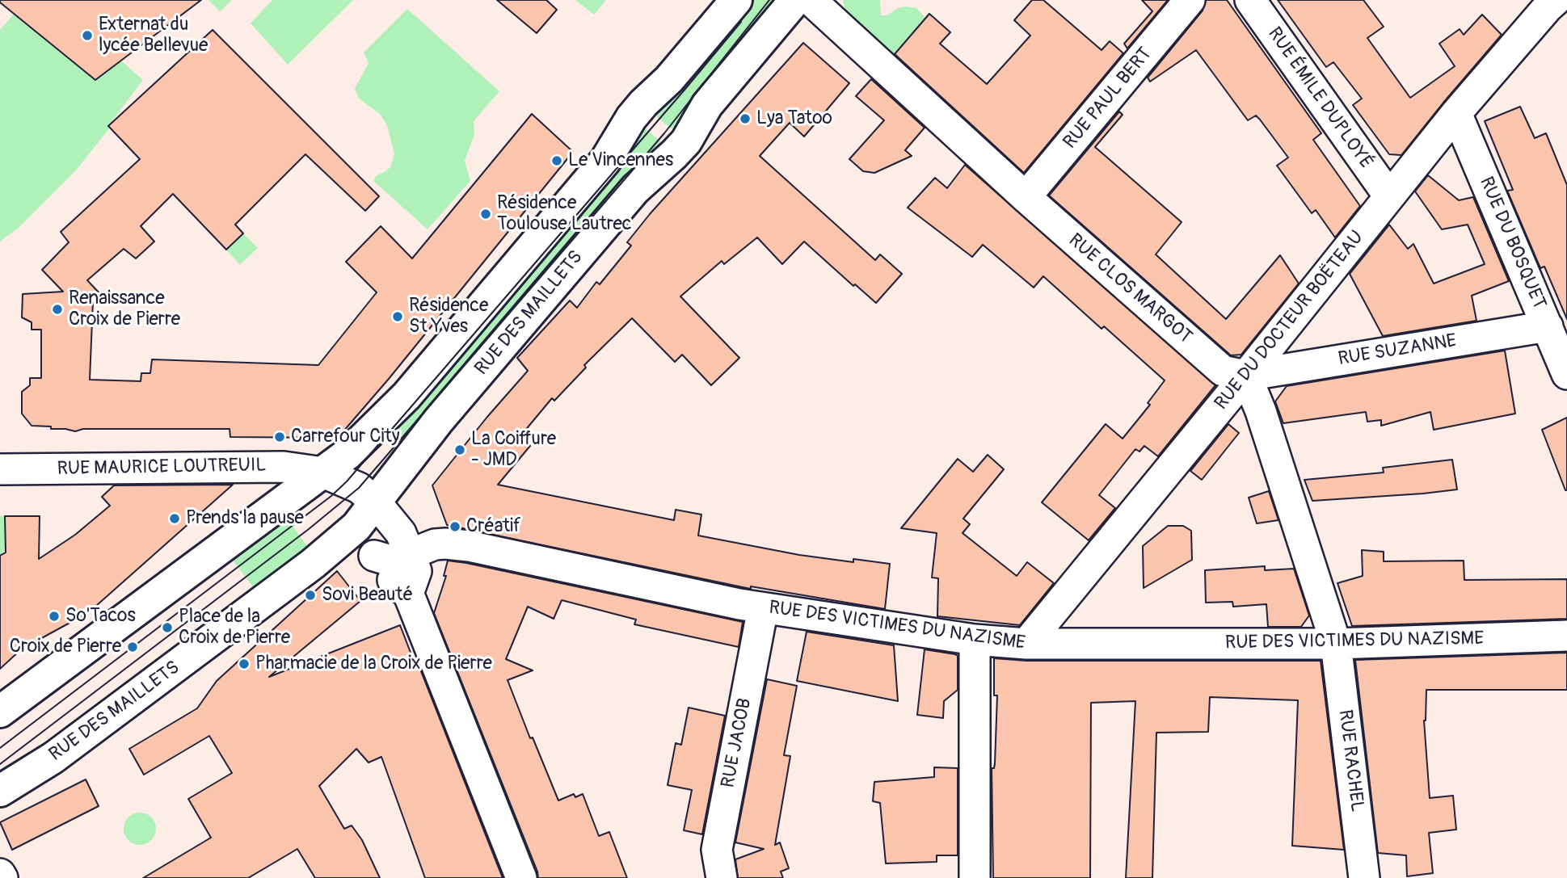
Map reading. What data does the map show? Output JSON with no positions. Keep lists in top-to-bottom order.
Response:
{
  "streets": {
    "main road": ["RUE DES MAILLETS"],
    "street": [
      "RUE PAUL BERT",
      "RUE ÉMILE DUPLOYÉ",
      "RUE DU BOSQUET",
      "RUE CLOS MARGOT",
      "RUE DU DOCTEUR BOËTEAU",
      "RUE SUZANNE",
      "RUE MAURICE LOUTREUIL",
      "RUE DES VICTIMES DU NAZISME",
      "RUE JACOB",
      "RUE RACHEL"
    ]
  },
  "crossings": [
    ["RUE PAUL BERT", "RUE CLOS MARGOT"],
    ["RUE ÉMILE DUPLOYÉ", "RUE DU DOCTEUR BOËTEAU"],
    ["RUE DU BOSQUET", "RUE DU DOCTEUR BOËTEAU"],
    ["RUE DU BOSQUET", "RUE SUZANNE"],
    ["RUE CLOS MARGOT", "RUE DU DOCTEUR BOËTEAU"],
    ["RUE CLOS MARGOT", "RUE SUZANNE"],
    ["RUE DES MAILLETS", "RUE DES VICTIMES DU NAZISME"],
    ["RUE DU DOCTEUR BOËTEAU", "RUE SUZANNE"],
    ["RUE DU DOCTEUR BOËTEAU", "RUE DES VICTIMES DU NAZISME"],
    ["RUE DES VICTIMES DU NAZISME", "RUE JACOB"],
    ["RUE DES VICTIMES DU NAZISME", "RUE RACHEL"]
  ],
  "places": [
    "Externat du lycée Bellevue",
    "Lya Tatoo",
    "Le Vincennes",
    "Résidence Toulouse Lautrec",
    "Renaissance Croix de Pierre",
    "Résidence St Yves",
    "Carrefour City",
    "La Coiffure - JMD",
    "Prends la pause",
    "Créatif",
    "Sovi Beauté",
    "So'Tacos",
    "Place de la Croix de Pierre",
    "Croix de Pierre",
    "Pharmacie de la Croix de Pierre"
  ]
}
